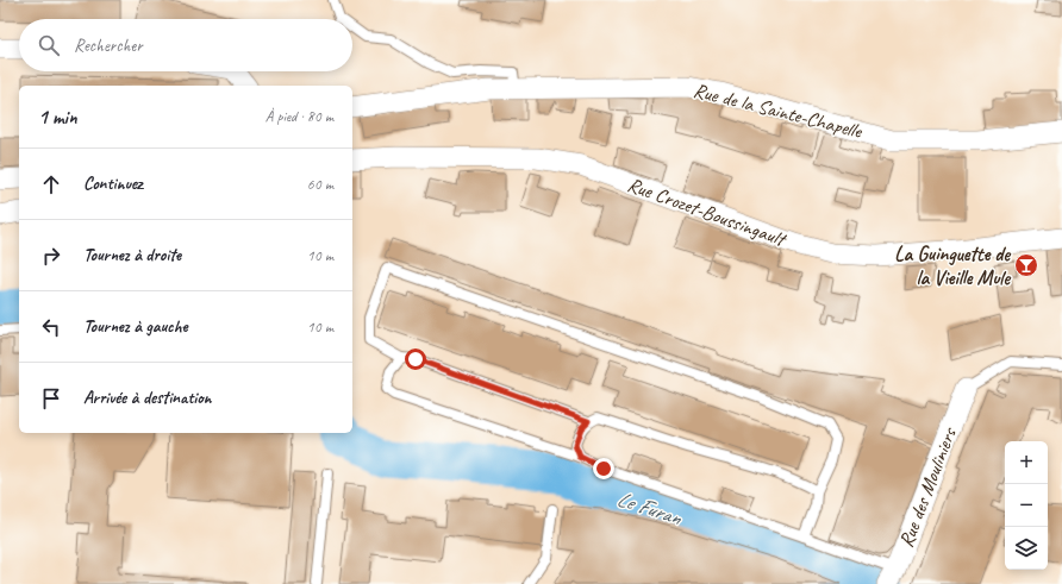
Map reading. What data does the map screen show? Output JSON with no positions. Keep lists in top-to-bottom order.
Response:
{
  "streets": {
    "street": ["Rue de la Sainte-Chapelle", "Rue Crozet-Boussingault", "Rue des Mouliniers"]
  },
  "water": ["Le Furan"],
  "places": {
    "bar": ["La Guinguette de la Vieille Mule"]
  },
  "page": {
    "search": "Rechercher",
    "heading": ["1 min", "À pied · 80 m"],
    "list": [
      ["Continuez", "60 m"],
      ["Tournez à droite", "10 m"],
      ["Tournez à gauche", "10 m"],
      "Arrivée à destination"
    ],
    "map_buttons": ["+", "−"]
  }
}
